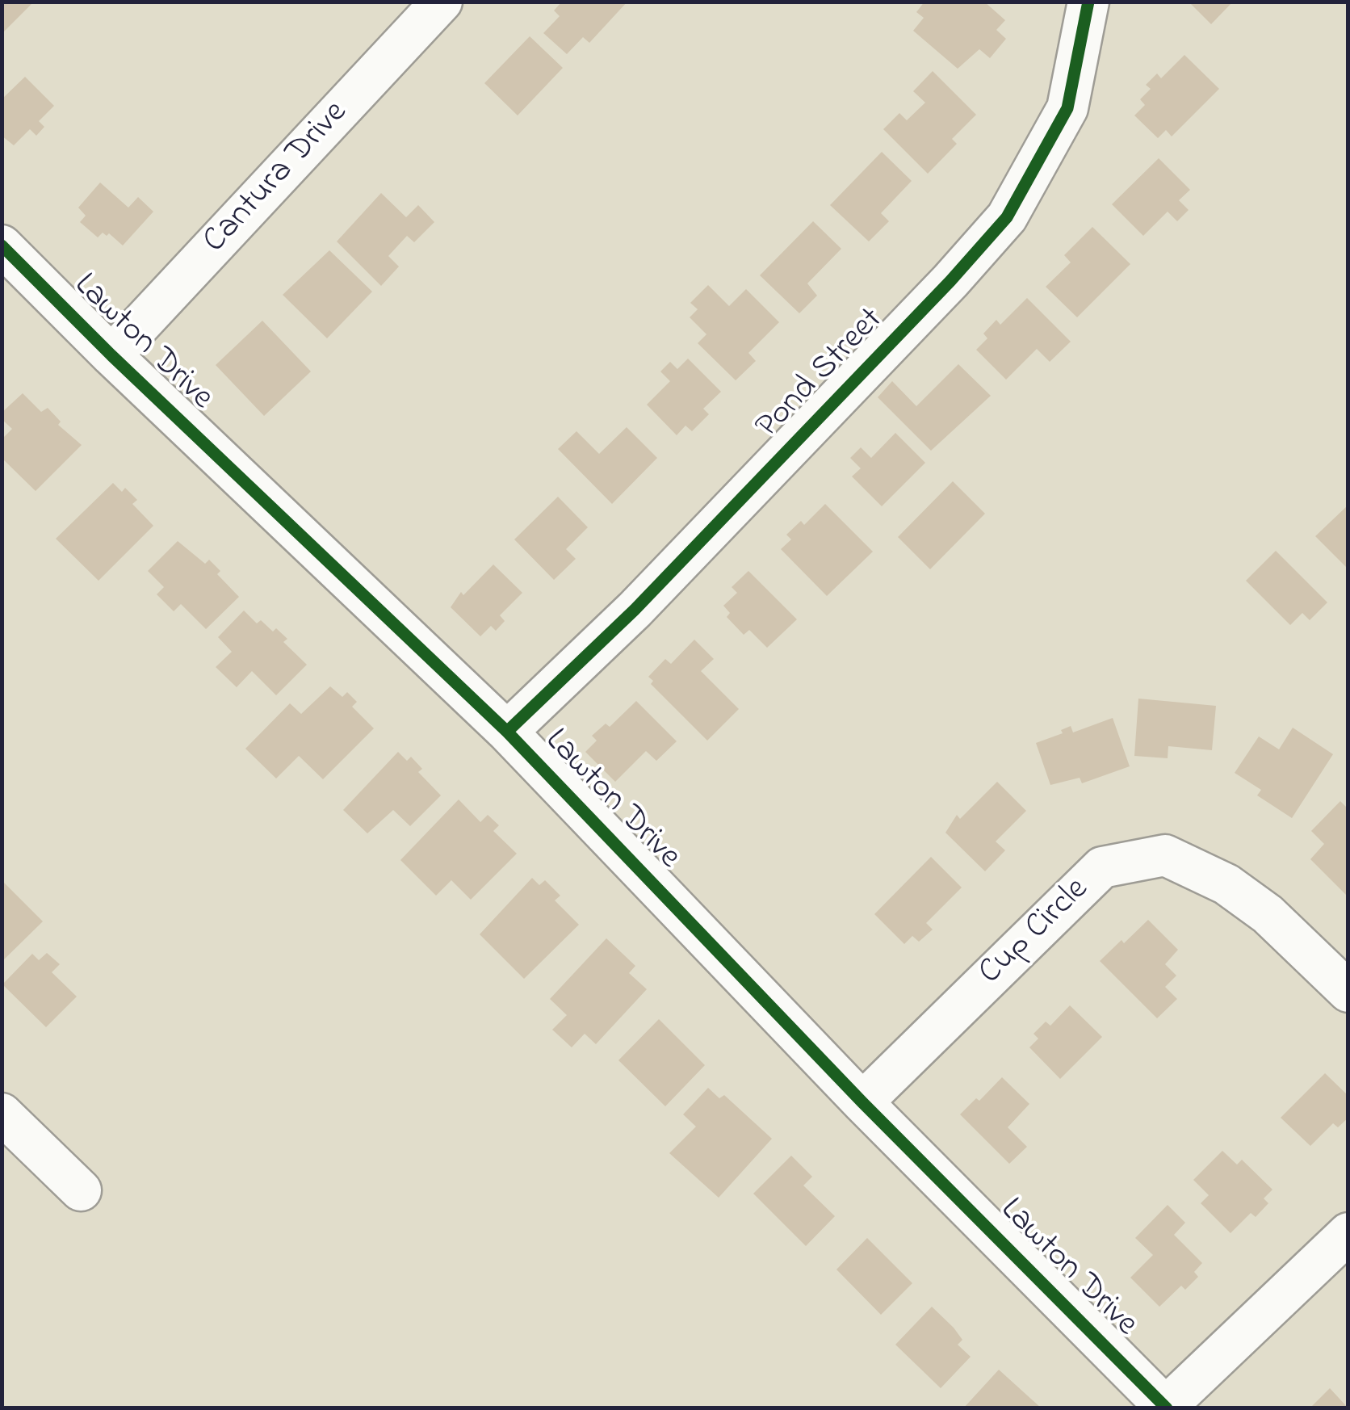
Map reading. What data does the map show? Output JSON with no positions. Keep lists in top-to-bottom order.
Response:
{
  "streets": {
    "street": [
      "Cantura Drive",
      "Lawton Drive",
      "Pond Street",
      "Cup Circle"
    ]
  },
  "crossings": [
    ["Cantura Drive", "Lawton Drive"],
    ["Lawton Drive", "Pond Street"],
    ["Lawton Drive", "Cup Circle"]
  ]
}
